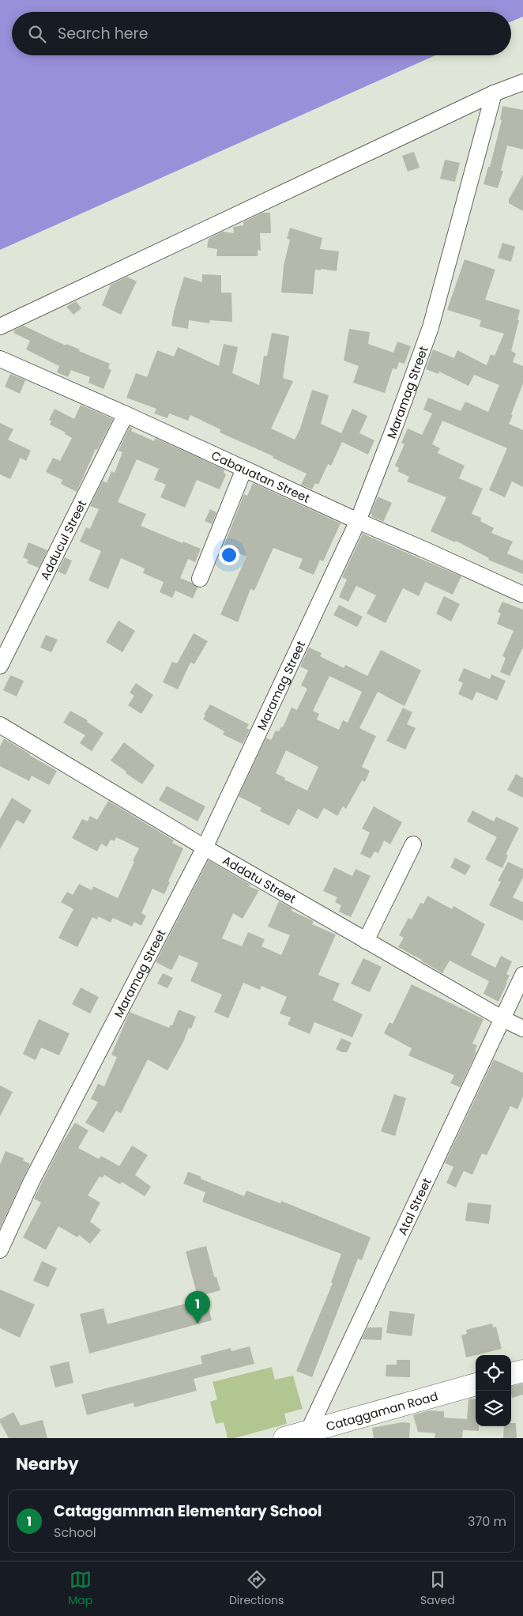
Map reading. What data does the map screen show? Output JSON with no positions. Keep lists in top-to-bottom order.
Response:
{
  "streets": {
    "street": [
      "Maramag Street",
      "Cabauatan Street",
      "Adducul Street",
      "Addatu Street",
      "Atal Street",
      "Cataggaman Road"
    ]
  },
  "crossings": [
    ["Maramag Street", "Cabauatan Street"],
    ["Maramag Street", "Addatu Street"],
    ["Cabauatan Street", "Adducul Street"],
    ["Addatu Street", "Atal Street"],
    ["Atal Street", "Cataggaman Road"]
  ],
  "page": {
    "search": "Search here",
    "pins": "1",
    "heading": "Nearby",
    "list": [
      {
        "mark": "1",
        "name": "Cataggamman Elementary School",
        "note": "School",
        "value": "370 m"
      }
    ],
    "nav": ["Map", "Directions", "Saved"]
  }
}
